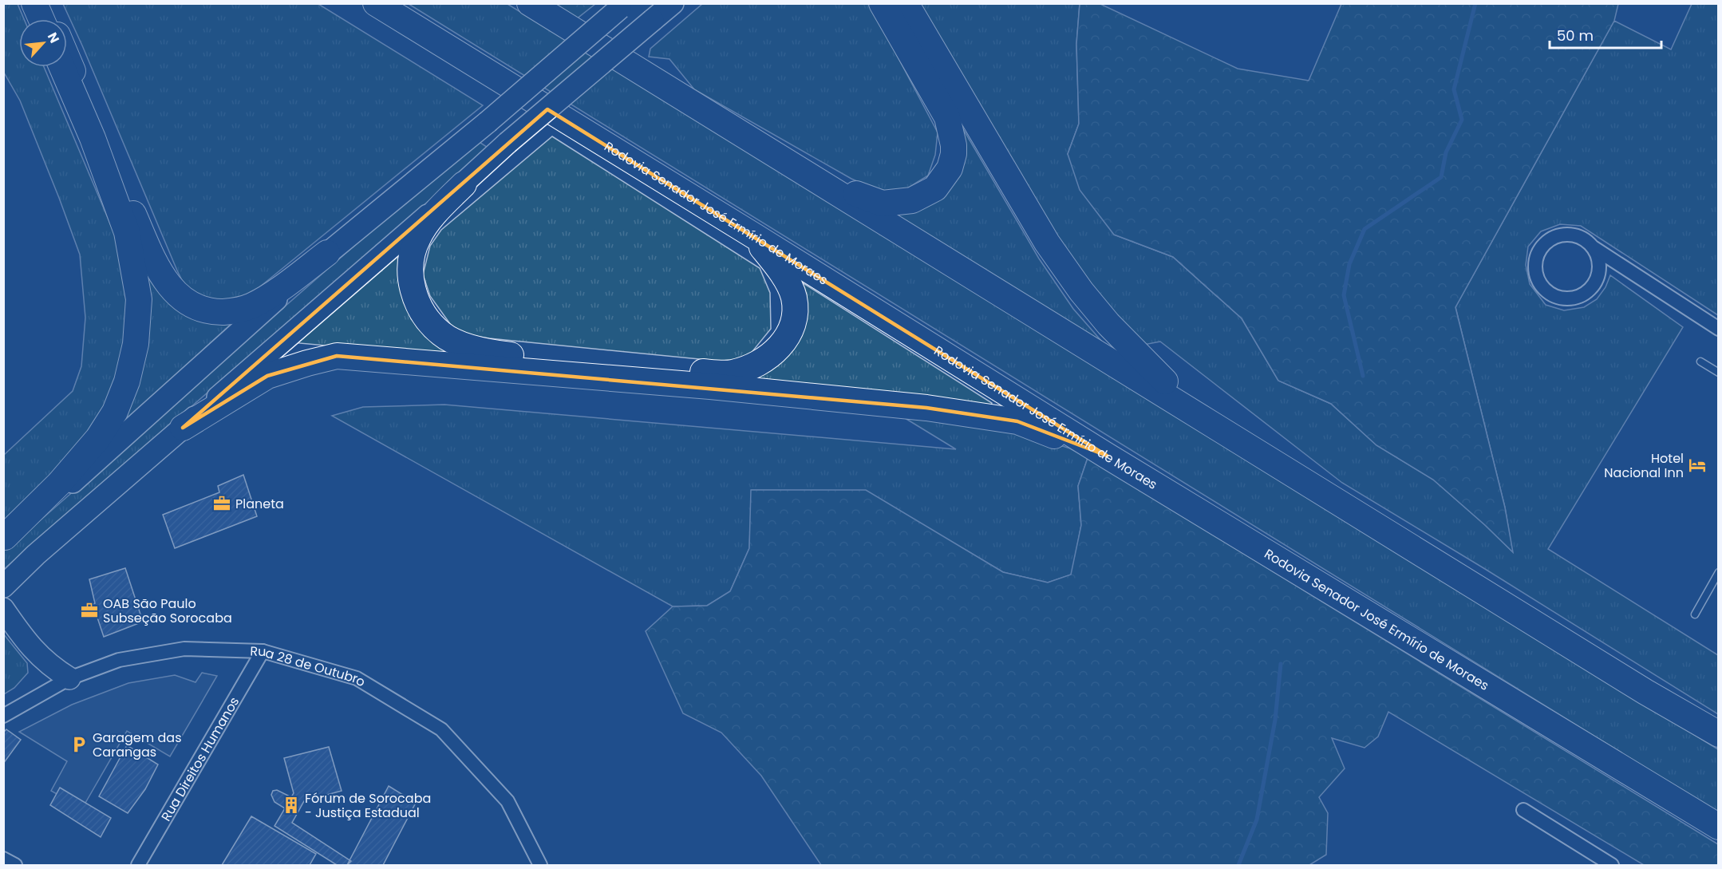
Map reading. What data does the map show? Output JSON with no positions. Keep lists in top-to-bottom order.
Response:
{
  "streets": {
    "highway": ["Rodovia Senador José Ermírio de Moraes"],
    "street": ["Rua 28 de Outubro", "Rua Direitos Humanos"]
  },
  "crossings": [
    ["Rua 28 de Outubro", "Rua Direitos Humanos"]
  ],
  "places": {
    "hotel": ["Hotel Nacional Inn"],
    "office": ["Planeta", "OAB São Paulo Subseção Sorocaba"],
    "parking": ["Garagem das Carangas"],
    "building": ["Fórum de Sorocaba - Justiça Estadual"]
  },
  "scale_bar": "50 m",
  "north": "top right"
}
